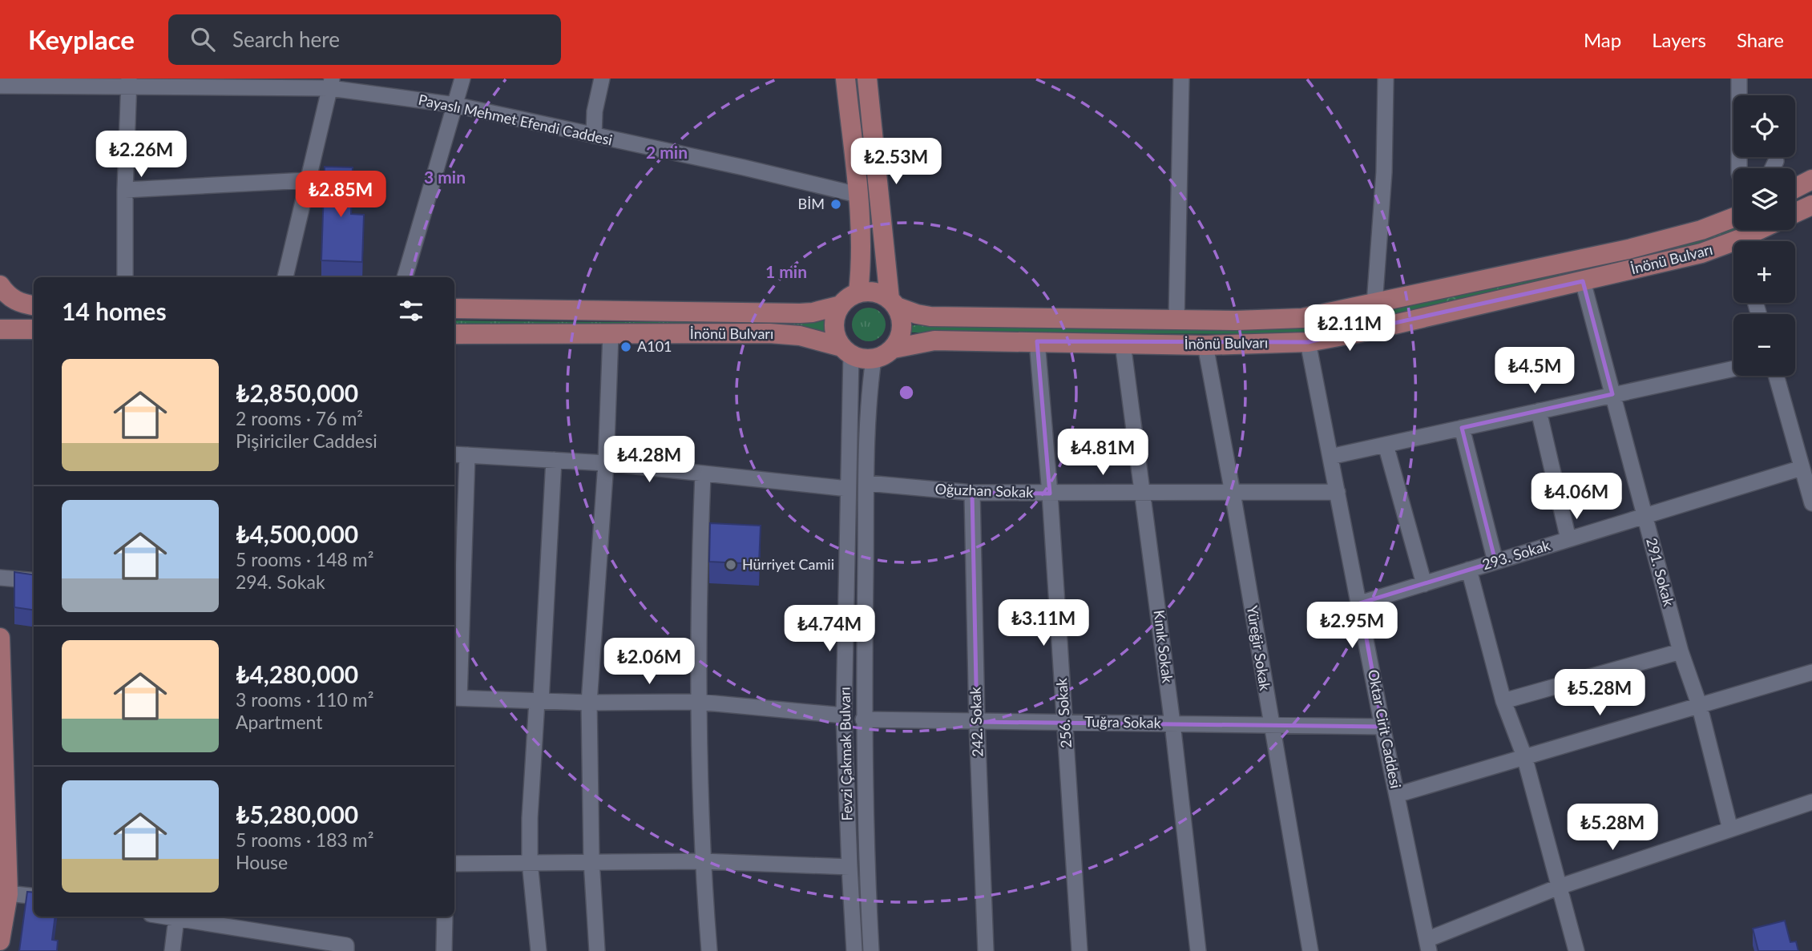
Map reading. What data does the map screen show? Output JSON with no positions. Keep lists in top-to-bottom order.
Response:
{
  "streets": {
    "main road": ["İnönü Bulvarı"],
    "street": [
      "Payaslı Mehmet Efendi Caddesi",
      "Oğuzhan Sokak",
      "293. Sokak",
      "291. Sokak",
      "Kınık Sokak",
      "Yüreğir Sokak",
      "256. Sokak",
      "242. Sokak",
      "Tuğra Sokak",
      "Oktar Cirit Caddesi",
      "Fevzi Çakmak Bulvarı"
    ]
  },
  "crossings": [
    ["İnönü Bulvarı", "291. Sokak"],
    ["İnönü Bulvarı", "Kınık Sokak"],
    ["İnönü Bulvarı", "Yüreğir Sokak"],
    ["İnönü Bulvarı", "256. Sokak"],
    ["İnönü Bulvarı", "Oktar Cirit Caddesi"],
    ["İnönü Bulvarı", "Fevzi Çakmak Bulvarı"],
    ["Oğuzhan Sokak", "Kınık Sokak"],
    ["Oğuzhan Sokak", "Yüreğir Sokak"],
    ["Oğuzhan Sokak", "256. Sokak"],
    ["Oğuzhan Sokak", "242. Sokak"],
    ["Oğuzhan Sokak", "Oktar Cirit Caddesi"],
    ["Oğuzhan Sokak", "Fevzi Çakmak Bulvarı"],
    ["293. Sokak", "291. Sokak"],
    ["293. Sokak", "Oktar Cirit Caddesi"],
    ["Kınık Sokak", "Tuğra Sokak"],
    ["Yüreğir Sokak", "Tuğra Sokak"],
    ["256. Sokak", "Tuğra Sokak"],
    ["242. Sokak", "Tuğra Sokak"],
    ["Tuğra Sokak", "Oktar Cirit Caddesi"],
    ["Tuğra Sokak", "Fevzi Çakmak Bulvarı"]
  ],
  "places": ["BİM", "A101", "Hürriyet Camii"],
  "page": {
    "header": "Keyplace",
    "search": "Search here",
    "nav": ["Map", "Layers", "Share"],
    "map_buttons": ["+", "−"],
    "price": [
      "₺2.26M",
      "₺2.53M",
      "₺2.85M",
      "₺2.11M",
      "₺4.5M",
      "₺4.81M",
      "₺4.28M",
      "₺4.06M",
      "₺3.11M",
      "₺2.95M",
      "₺4.74M",
      "₺2.06M",
      "₺5.28M",
      "₺5.28M"
    ],
    "heading": "14 homes",
    "list": [
      {
        "name": "₺2,850,000",
        "note": "2 rooms · 76 m² · Pişiriciler Caddesi"
      },
      {
        "name": "₺4,500,000",
        "note": "5 rooms · 148 m² · 294. Sokak"
      },
      {
        "name": "₺4,280,000",
        "note": "3 rooms · 110 m² · Apartment"
      },
      {
        "name": "₺5,280,000",
        "note": "5 rooms · 183 m² · House"
      }
    ]
  },
  "rings": ["2 min", "3 min", "1 min"]
}
